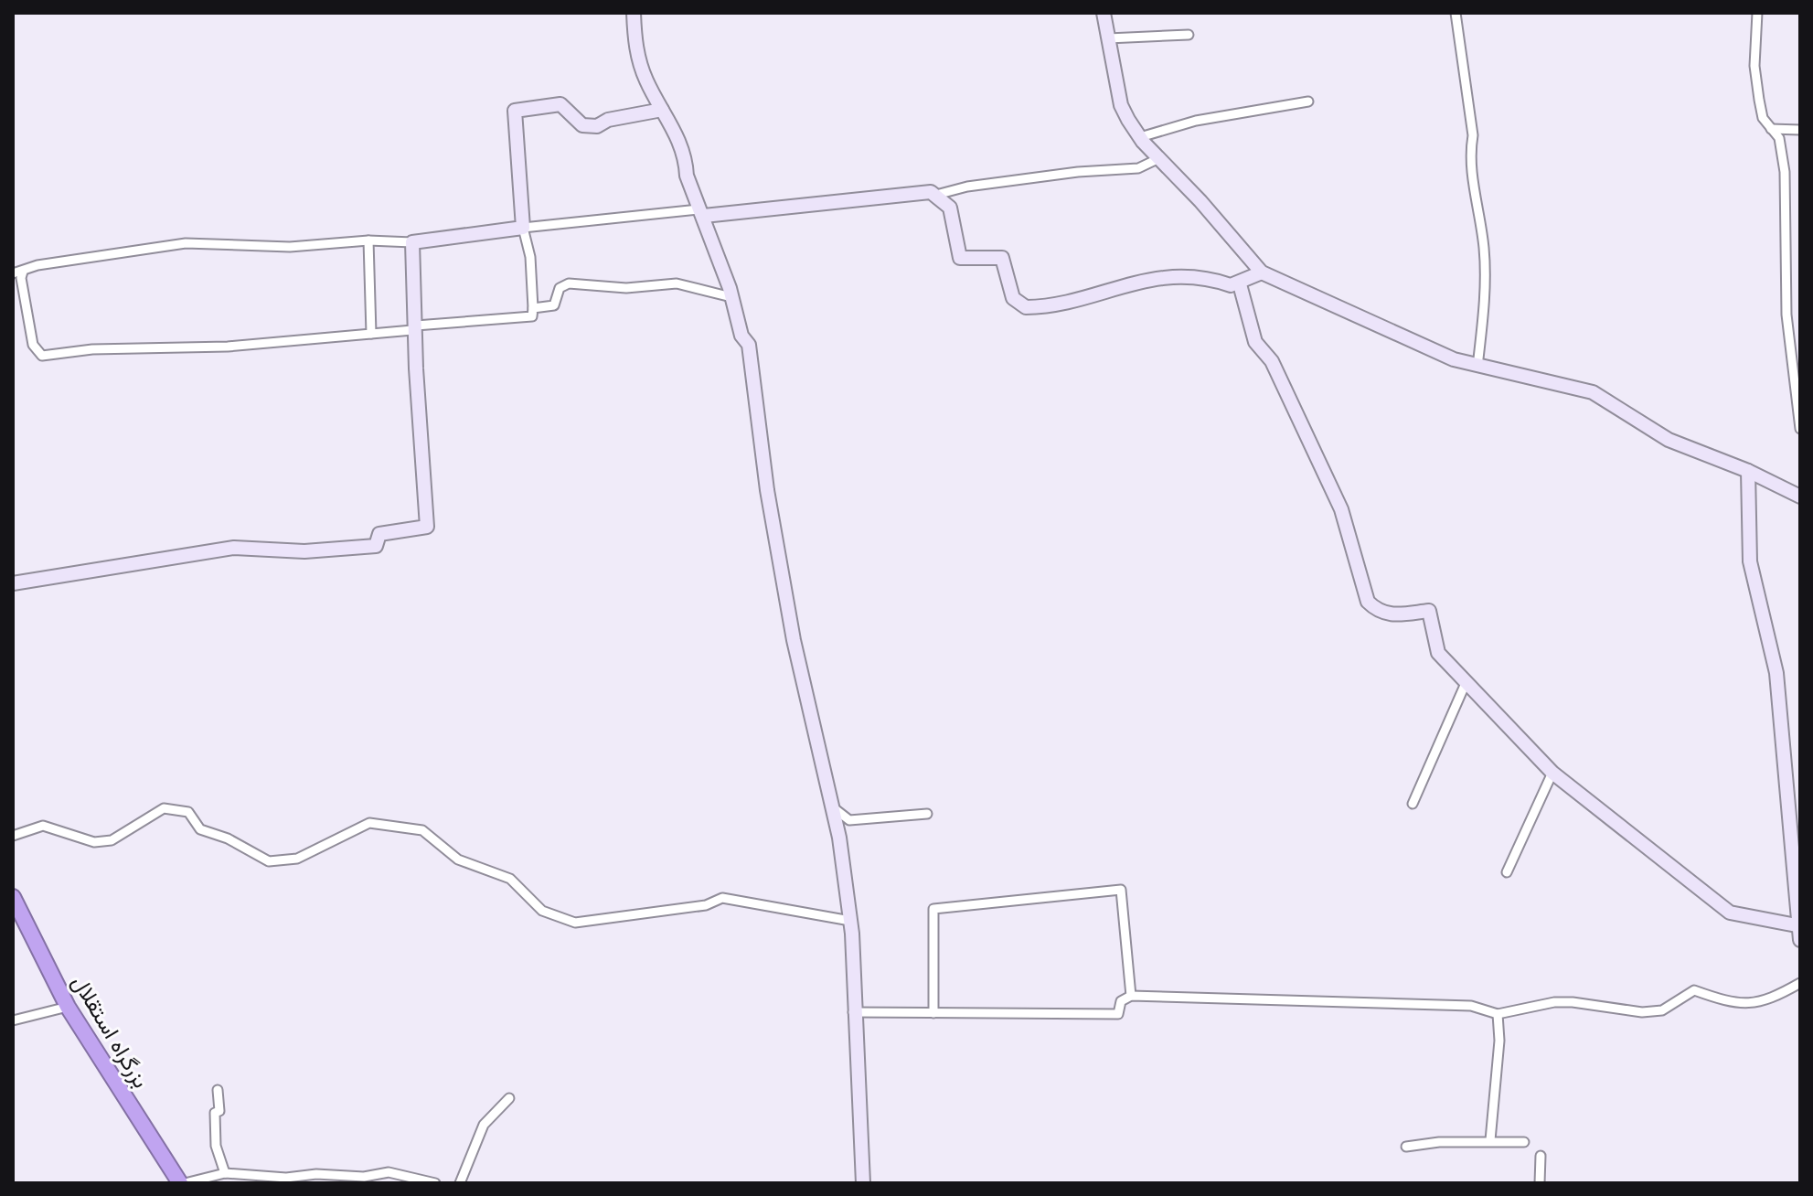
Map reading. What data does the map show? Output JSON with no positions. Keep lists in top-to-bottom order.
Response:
{
  "streets": {
    "highway": ["بزرگراه استقلال"]
  }
}
